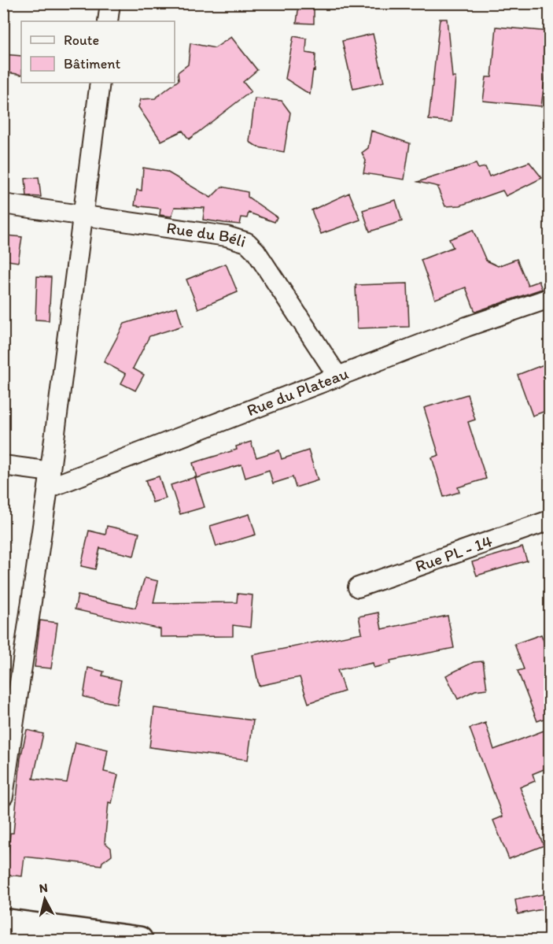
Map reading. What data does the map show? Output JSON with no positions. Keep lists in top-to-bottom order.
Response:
{
  "streets": {
    "street": ["Rue du Béli", "Rue du Plateau", "Rue PL - 14"]
  },
  "crossings": [
    ["Rue du Béli", "Rue du Plateau"]
  ],
  "legend": ["Route", "Bâtiment"],
  "north": "top"
}
